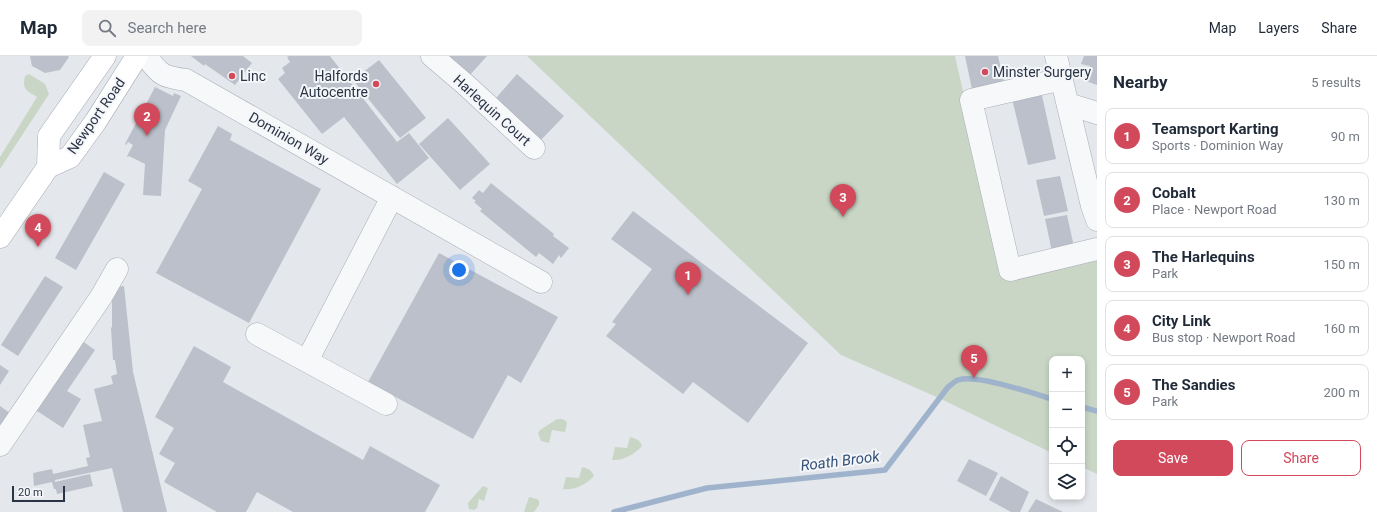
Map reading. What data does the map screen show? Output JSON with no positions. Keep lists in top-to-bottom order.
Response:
{
  "streets": {
    "main road": ["Newport Road"],
    "street": ["Harlequin Court", "Dominion Way"]
  },
  "crossings": [
    ["Newport Road", "Dominion Way"]
  ],
  "water": ["Roath Brook"],
  "places": ["Minster Surgery", "Linc", "Halfords Autocentre"],
  "scale_bar": "20 m",
  "page": {
    "header": "Map",
    "search": "Search here",
    "nav": ["Map", "Layers", "Share"],
    "heading": ["Nearby", "5 results"],
    "pins": [
      "2",
      "3",
      "4",
      "1",
      "5"
    ],
    "list": [
      {
        "mark": "1",
        "name": "Teamsport Karting",
        "note": "Sports · Dominion Way",
        "value": "90 m"
      },
      {
        "mark": "2",
        "name": "Cobalt",
        "note": "Place · Newport Road",
        "value": "130 m"
      },
      {
        "mark": "3",
        "name": "The Harlequins",
        "note": "Park",
        "value": "150 m"
      },
      {
        "mark": "4",
        "name": "City Link",
        "note": "Bus stop · Newport Road",
        "value": "160 m"
      },
      {
        "mark": "5",
        "name": "The Sandies",
        "note": "Park",
        "value": "200 m"
      }
    ],
    "map_buttons": ["+", "−"],
    "buttons": ["Save", "Share"],
    "scale": "20 m"
  }
}
